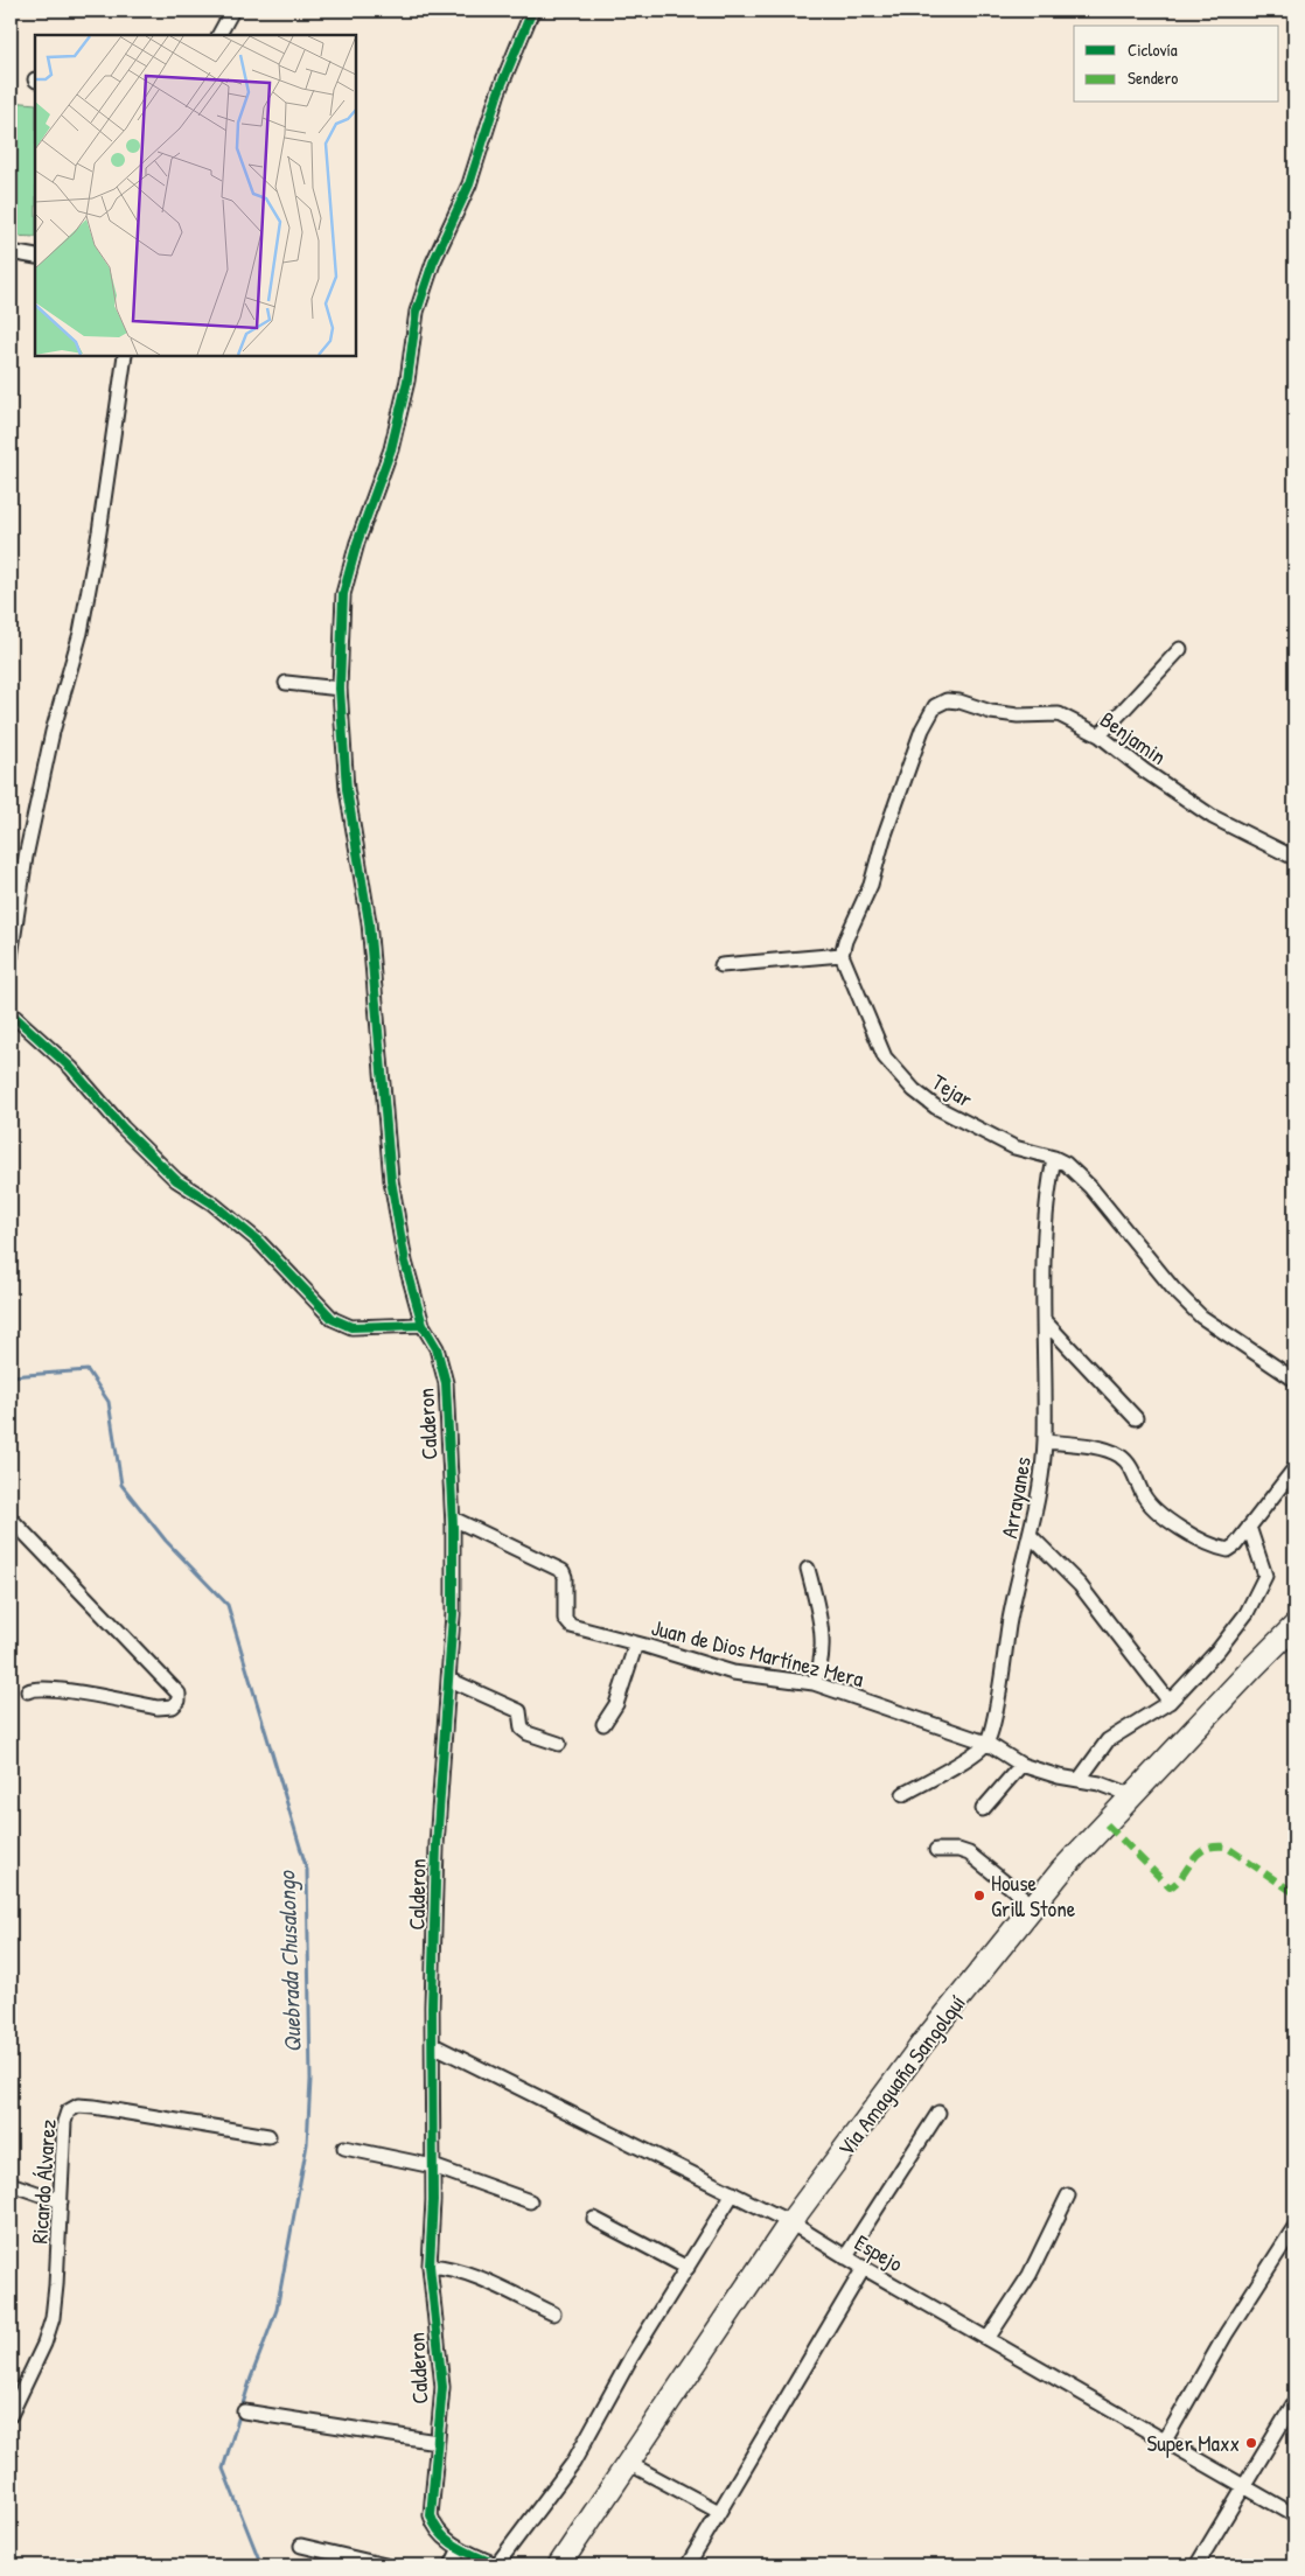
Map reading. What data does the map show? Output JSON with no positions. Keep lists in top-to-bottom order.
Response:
{
  "streets": {
    "highway": ["Via Amaguaña Sangolquí"],
    "street": [
      "Benjamin",
      "Tejar",
      "Calderon",
      "Arrayanes",
      "Juan de Dios Martínez Mera",
      "Ricardo Álvarez",
      "Espejo"
    ]
  },
  "crossings": [
    ["Benjamin", "Tejar"],
    ["Tejar", "Arrayanes"],
    ["Calderon", "Juan de Dios Martínez Mera"],
    ["Calderon", "Espejo"],
    ["Arrayanes", "Juan de Dios Martínez Mera"],
    ["Juan de Dios Martínez Mera", "Via Amaguaña Sangolquí"],
    ["Via Amaguaña Sangolquí", "Espejo"]
  ],
  "water": ["Quebrada Chusalongo"],
  "places": ["House Grill Stone", "Super Maxx"],
  "legend": ["Ciclovía", "Sendero"]
}
